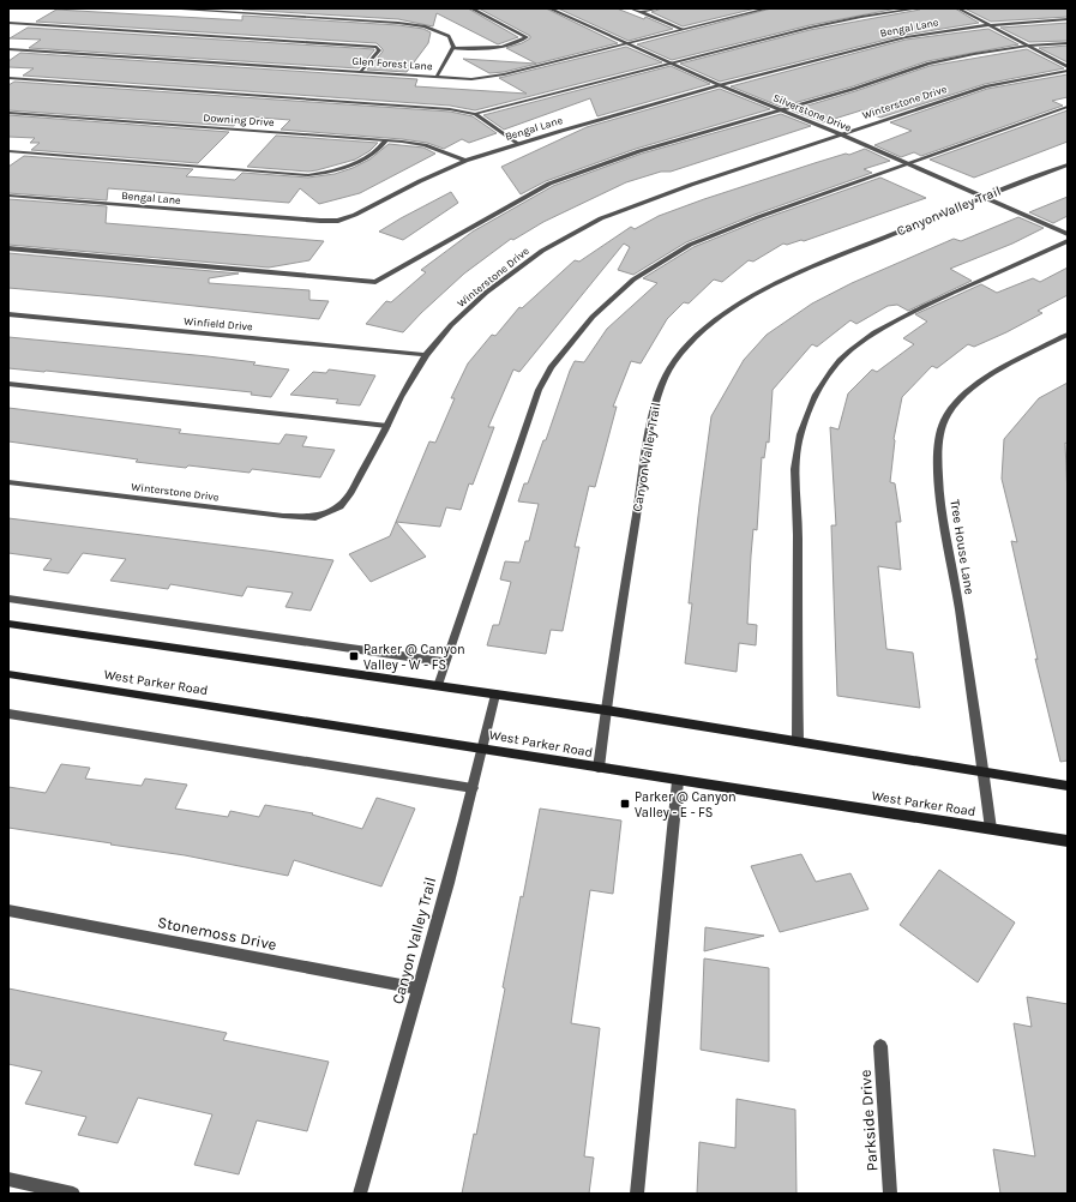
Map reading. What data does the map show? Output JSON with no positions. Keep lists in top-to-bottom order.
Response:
{
  "streets": {
    "main road": ["West Parker Road"],
    "street": [
      "Bengal Lane",
      "Glen Forest Lane",
      "Winterstone Drive",
      "Silverstone Drive",
      "Downing Drive",
      "Canyon Valley Trail",
      "Winfield Drive",
      "Tree House Lane",
      "Stonemoss Drive",
      "Parkside Drive"
    ]
  },
  "crossings": [
    ["Bengal Lane", "Silverstone Drive"],
    ["Bengal Lane", "Downing Drive"],
    ["Glen Forest Lane", "Silverstone Drive"],
    ["Winterstone Drive", "Silverstone Drive"],
    ["Winterstone Drive", "Winfield Drive"],
    ["Silverstone Drive", "Canyon Valley Trail"],
    ["Canyon Valley Trail", "West Parker Road"],
    ["Canyon Valley Trail", "Stonemoss Drive"],
    ["Tree House Lane", "West Parker Road"]
  ],
  "places": {
    "transit": ["Parker @ Canyon Valley - W - FS", "Parker @ Canyon Valley - E - FS"]
  }
}
